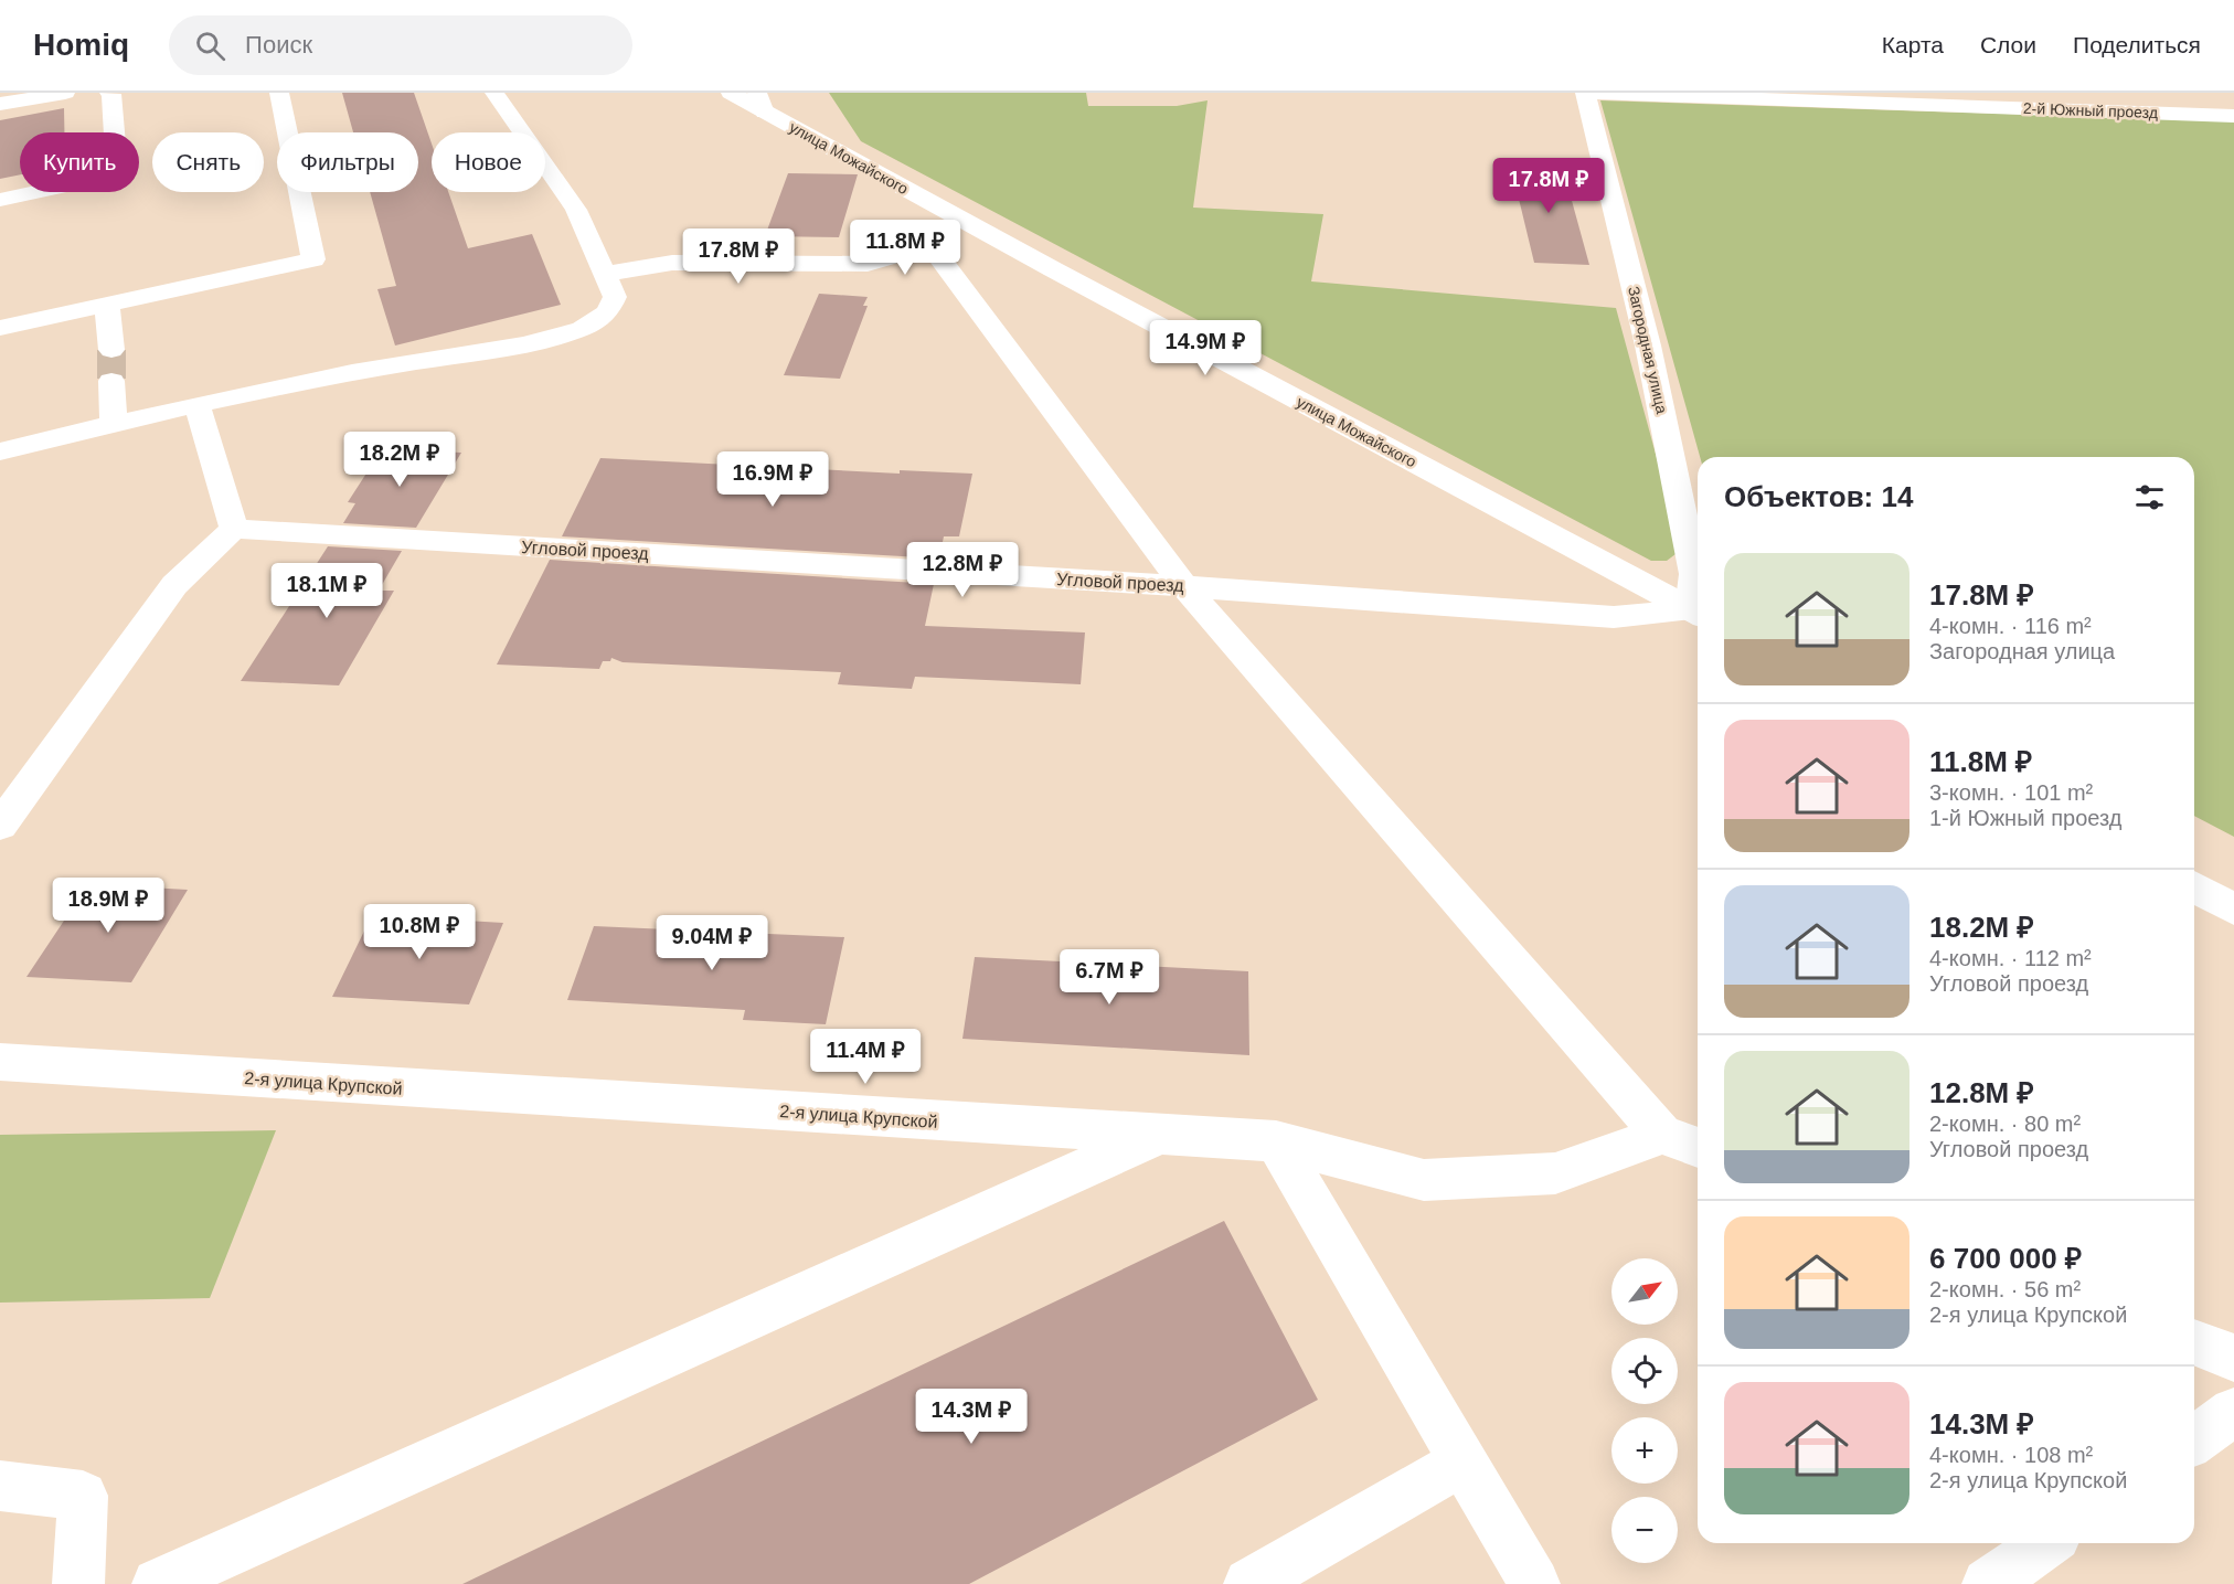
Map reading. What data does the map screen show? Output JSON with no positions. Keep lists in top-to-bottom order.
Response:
{
  "streets": {
    "street": [
      "2-й Южный проезд",
      "улица Можайского",
      "Загородная улица",
      "Угловой проезд",
      "2-я улица Крупской"
    ]
  },
  "crossings": [
    ["2-й Южный проезд", "Загородная улица"],
    ["улица Можайского", "Загородная улица"],
    ["улица Можайского", "Угловой проезд"],
    ["Загородная улица", "Угловой проезд"]
  ],
  "north": "top right",
  "page": {
    "header": "Homiq",
    "search": "Поиск",
    "nav": ["Карта", "Слои", "Поделиться"],
    "chip": [
      "Купить",
      "Снять",
      "Фильтры",
      "Новое"
    ],
    "price": [
      "17.8M ₽",
      "11.8M ₽",
      "17.8M ₽",
      "14.9M ₽",
      "18.2M ₽",
      "16.9M ₽",
      "12.8M ₽",
      "18.1M ₽",
      "18.9M ₽",
      "10.8M ₽",
      "9.04M ₽",
      "6.7M ₽",
      "11.4M ₽",
      "14.3M ₽"
    ],
    "heading": "Объектов: 14",
    "list": [
      {
        "name": "17.8M ₽",
        "note": "4-комн. · 116 m² · Загородная улица"
      },
      {
        "name": "11.8M ₽",
        "note": "3-комн. · 101 m² · 1-й Южный проезд"
      },
      {
        "name": "18.2M ₽",
        "note": "4-комн. · 112 m² · Угловой проезд"
      },
      {
        "name": "12.8M ₽",
        "note": "2-комн. · 80 m² · Угловой проезд"
      },
      {
        "name": "6 700 000 ₽",
        "note": "2-комн. · 56 m² · 2-я улица Крупской"
      },
      {
        "name": "14.3M ₽",
        "note": "4-комн. · 108 m² · 2-я улица Крупской"
      }
    ],
    "map_buttons": ["+", "−"]
  }
}
